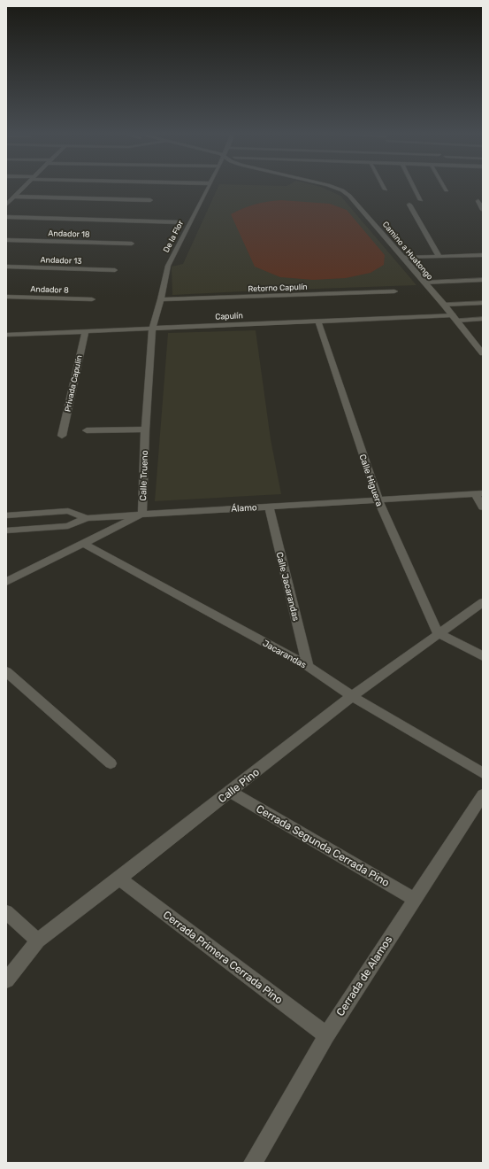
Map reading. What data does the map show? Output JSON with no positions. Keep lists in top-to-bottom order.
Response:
{
  "streets": {
    "street": [
      "Andador 18",
      "De la Flor",
      "Camino a Huatongo",
      "Andador 13",
      "Retorno Capulín",
      "Andador 8",
      "Capulín",
      "Privada Capulín",
      "Calle Trueno",
      "Calle Higuera",
      "Álamo",
      "Calle Jacarandas",
      "Jacarandas",
      "Calle Pino",
      "Cerrada Segunda Cerrada Pino",
      "Cerrada Primera Cerrada Pino",
      "Cerrada de Alamos"
    ]
  },
  "crossings": [
    ["De la Flor", "Retorno Capulín"],
    ["De la Flor", "Capulín"],
    ["De la Flor", "Calle Trueno"],
    ["Camino a Huatongo", "Capulín"],
    ["Capulín", "Privada Capulín"],
    ["Capulín", "Calle Trueno"],
    ["Capulín", "Calle Higuera"],
    ["Calle Trueno", "Álamo"],
    ["Calle Trueno", "Jacarandas"],
    ["Calle Higuera", "Álamo"],
    ["Calle Higuera", "Calle Pino"],
    ["Álamo", "Calle Jacarandas"],
    ["Calle Jacarandas", "Jacarandas"],
    ["Jacarandas", "Calle Pino"],
    ["Calle Pino", "Cerrada Segunda Cerrada Pino"],
    ["Calle Pino", "Cerrada Primera Cerrada Pino"],
    ["Cerrada Segunda Cerrada Pino", "Cerrada de Alamos"],
    ["Cerrada Primera Cerrada Pino", "Cerrada de Alamos"]
  ]
}
